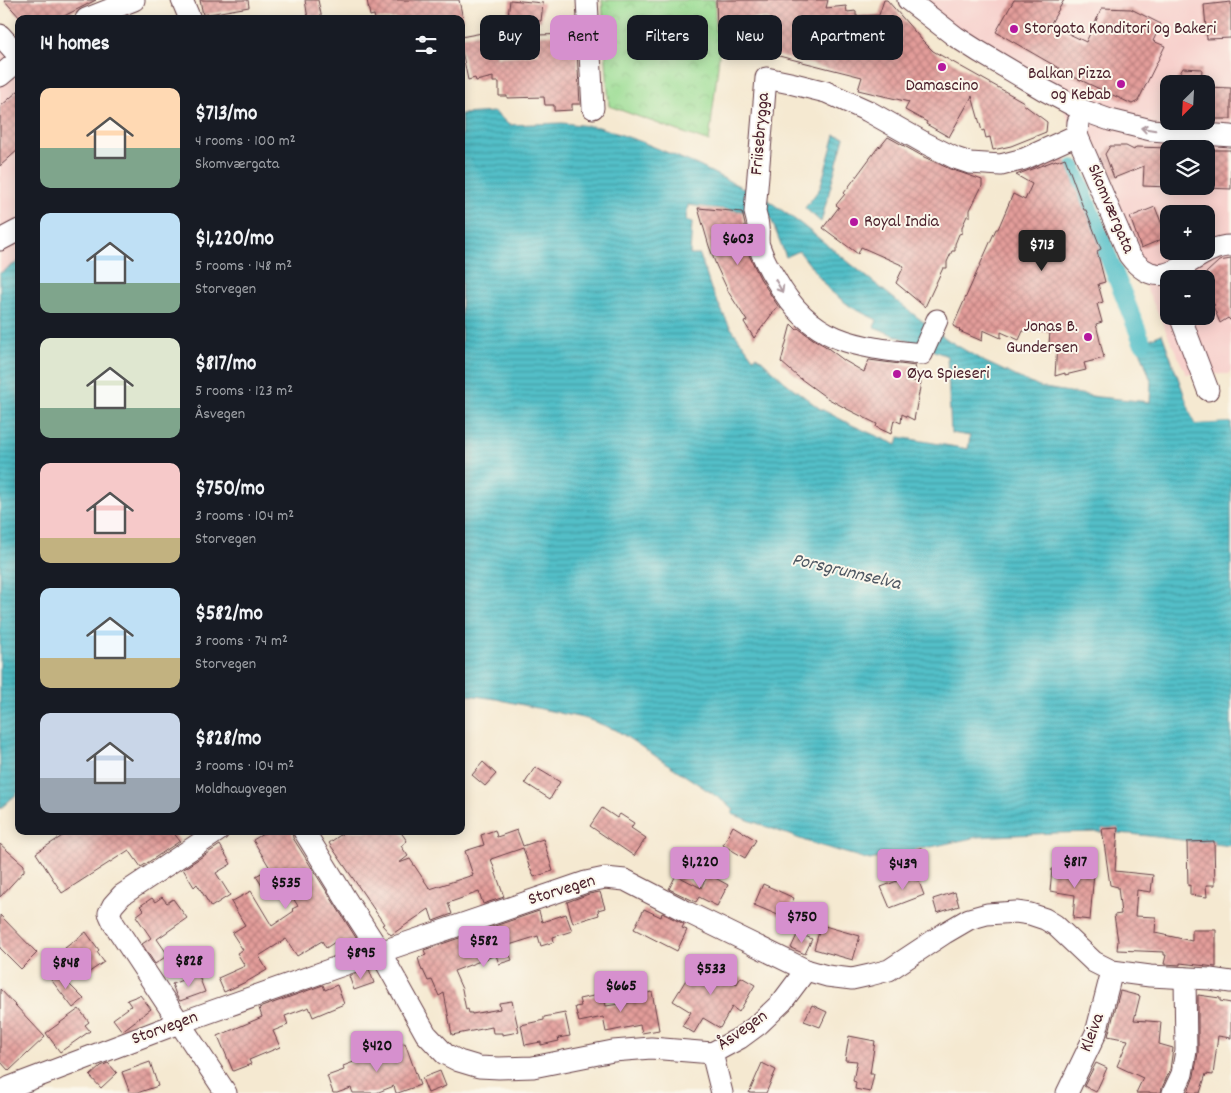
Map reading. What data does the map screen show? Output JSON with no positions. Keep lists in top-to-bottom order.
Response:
{
  "streets": {
    "street": [
      "Friisebrygga",
      "Skomværgata",
      "Storvegen",
      "Åsvegen",
      "Kleiva"
    ]
  },
  "crossings": [
    ["Friisebrygga", "Skomværgata"],
    ["Storvegen", "Åsvegen"]
  ],
  "water": ["Porsgrunnselva"],
  "places": [
    "Storgata Konditori og Bakeri",
    "Damascino",
    "Balkan Pizza og Kebab",
    "Royal India",
    "Jonas B. Gundersen",
    "Øya Spieseri"
  ],
  "north": "bottom left",
  "page": {
    "chip": [
      "Buy",
      "Rent",
      "Filters",
      "New",
      "Apartment"
    ],
    "heading": "14 homes",
    "map_buttons": ["+", "−"],
    "list": [
      {
        "name": "$713/mo",
        "note": "4 rooms · 100 m² · Skomværgata"
      },
      {
        "name": "$1,220/mo",
        "note": "5 rooms · 148 m² · Storvegen"
      },
      {
        "name": "$817/mo",
        "note": "5 rooms · 123 m² · Åsvegen"
      },
      {
        "name": "$750/mo",
        "note": "3 rooms · 104 m² · Storvegen"
      },
      {
        "name": "$582/mo",
        "note": "3 rooms · 74 m² · Storvegen"
      },
      {
        "name": "$828/mo",
        "note": "3 rooms · 104 m² · Moldhaugvegen"
      }
    ],
    "price": [
      "$603",
      "$713",
      "$1,220",
      "$817",
      "$439",
      "$535",
      "$750",
      "$582",
      "$895",
      "$828",
      "$848",
      "$533",
      "$665",
      "$420"
    ]
  }
}
